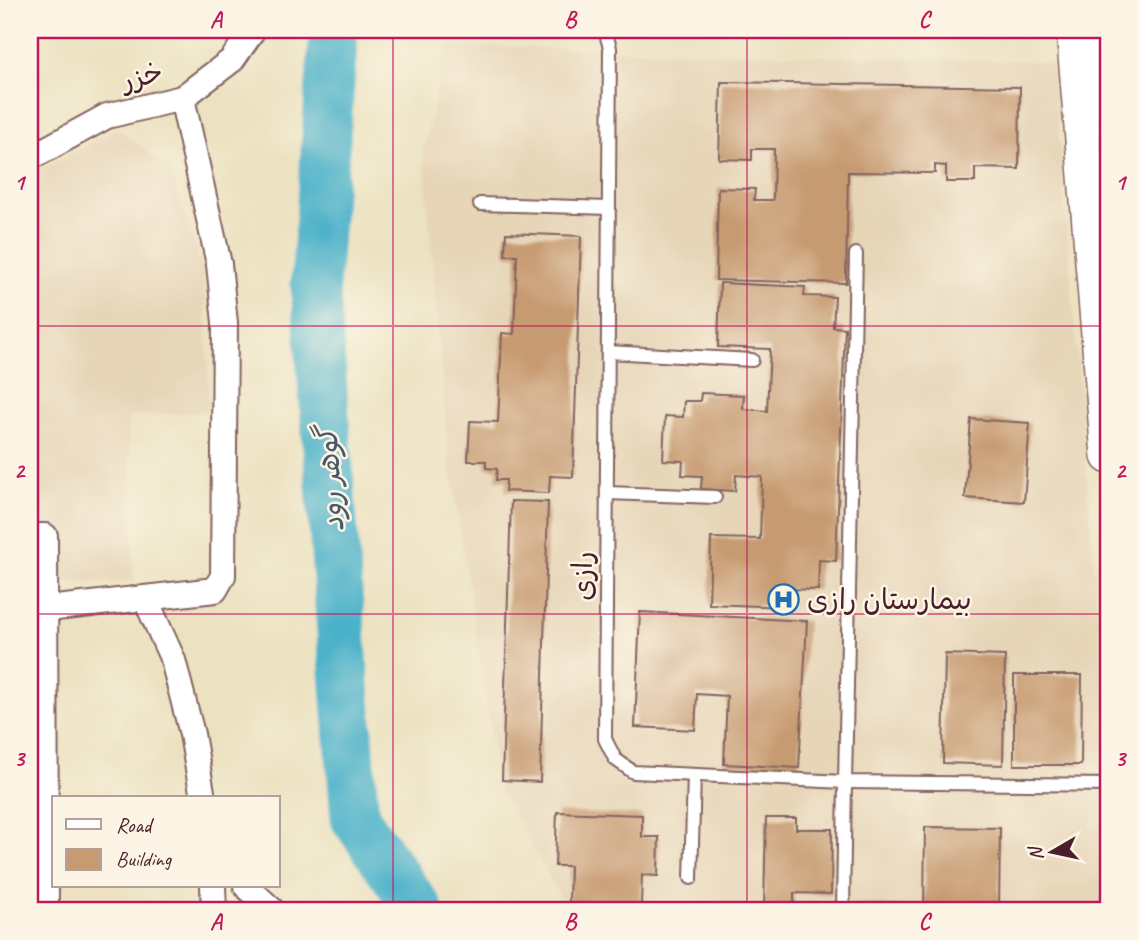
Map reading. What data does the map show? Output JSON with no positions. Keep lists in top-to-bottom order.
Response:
{
  "streets": {
    "street": ["خزر"],
    "lane": ["رازی"]
  },
  "water": ["گوهر رود"],
  "places": {
    "hospital": ["بیمارستان رازی"]
  },
  "legend": ["Road", "Building"],
  "north": "left",
  "grid": {
    "columns": ["A", "B", "C"],
    "rows": ["1", "2", "3"]
  }
}
